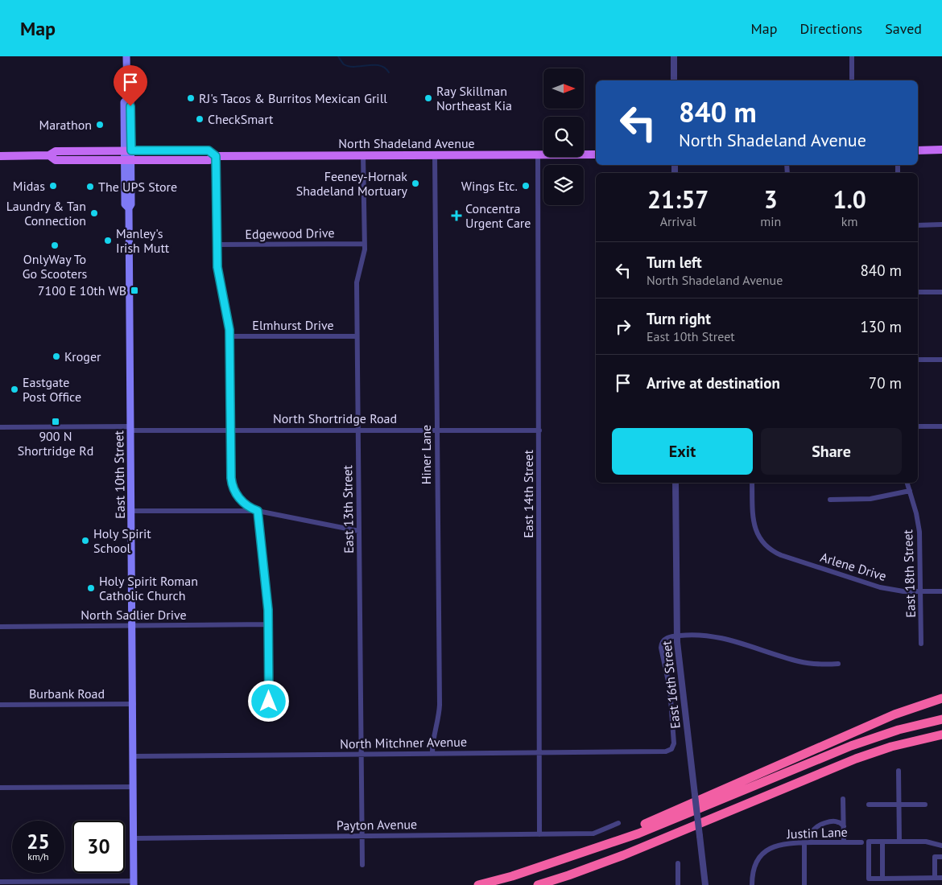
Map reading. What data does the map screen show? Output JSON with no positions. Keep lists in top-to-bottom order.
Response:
{
  "streets": {
    "main road": ["North Shadeland Avenue", "East 10th Street"],
    "street": [
      "Edgewood Drive",
      "Elmhurst Drive",
      "North Shortridge Road",
      "Hiner Lane",
      "East 14th Street",
      "East 13th Street",
      "Arlene Drive",
      "East 18th Street",
      "North Sadlier Drive",
      "East 16th Street",
      "Burbank Road",
      "North Mitchner Avenue",
      "Payton Avenue",
      "Justin Lane"
    ]
  },
  "crossings": [
    ["North Shadeland Avenue", "Hiner Lane"],
    ["North Shadeland Avenue", "East 10th Street"],
    ["North Shadeland Avenue", "East 14th Street"],
    ["North Shadeland Avenue", "East 13th Street"],
    ["Edgewood Drive", "East 13th Street"],
    ["Elmhurst Drive", "East 13th Street"],
    ["North Shortridge Road", "Hiner Lane"],
    ["North Shortridge Road", "East 10th Street"],
    ["North Shortridge Road", "East 14th Street"],
    ["North Shortridge Road", "East 13th Street"],
    ["Hiner Lane", "North Mitchner Avenue"],
    ["East 10th Street", "North Sadlier Drive"],
    ["East 10th Street", "Burbank Road"],
    ["East 10th Street", "North Mitchner Avenue"],
    ["East 10th Street", "Payton Avenue"],
    ["East 14th Street", "North Mitchner Avenue"],
    ["East 14th Street", "Payton Avenue"],
    ["East 13th Street", "North Mitchner Avenue"],
    ["East 13th Street", "Payton Avenue"],
    ["Arlene Drive", "East 18th Street"],
    ["East 16th Street", "North Mitchner Avenue"]
  ],
  "places": {
    "other": [
      "RJ's Tacos & Burritos Mexican Grill",
      "Ray Skillman Northeast Kia",
      "CheckSmart",
      "Marathon",
      "Feeney-Hornak Shadeland Mortuary",
      "Midas",
      "Wings Etc.",
      "The UPS Store",
      "Laundry & Tan Connection",
      "Manley's Irish Mutt",
      "OnlyWay To Go Scooters",
      "Kroger",
      "Eastgate Post Office",
      "Holy Spirit School",
      "Holy Spirit Roman Catholic Church"
    ],
    "health": ["Concentra Urgent Care"],
    "transit": ["7100 E 10th WB", "900 N Shortridge Rd"]
  },
  "north": "right",
  "page": {
    "header": "Map",
    "nav": ["Map", "Directions", "Saved"],
    "turn": ["840 m", "North Shadeland Avenue"],
    "eta": [
      "21:57",
      "Arrival",
      "3",
      "min",
      "1.0",
      "km"
    ],
    "list": [
      {
        "name": "Turn left",
        "note": "North Shadeland Avenue",
        "value": "840 m"
      },
      {
        "name": "Turn right",
        "note": "East 10th Street",
        "value": "130 m"
      },
      {
        "name": "Arrive at destination",
        "value": "70 m"
      }
    ],
    "buttons": ["Exit", "Share"],
    "speed": "25 km/h",
    "limit": "30"
  }
}
